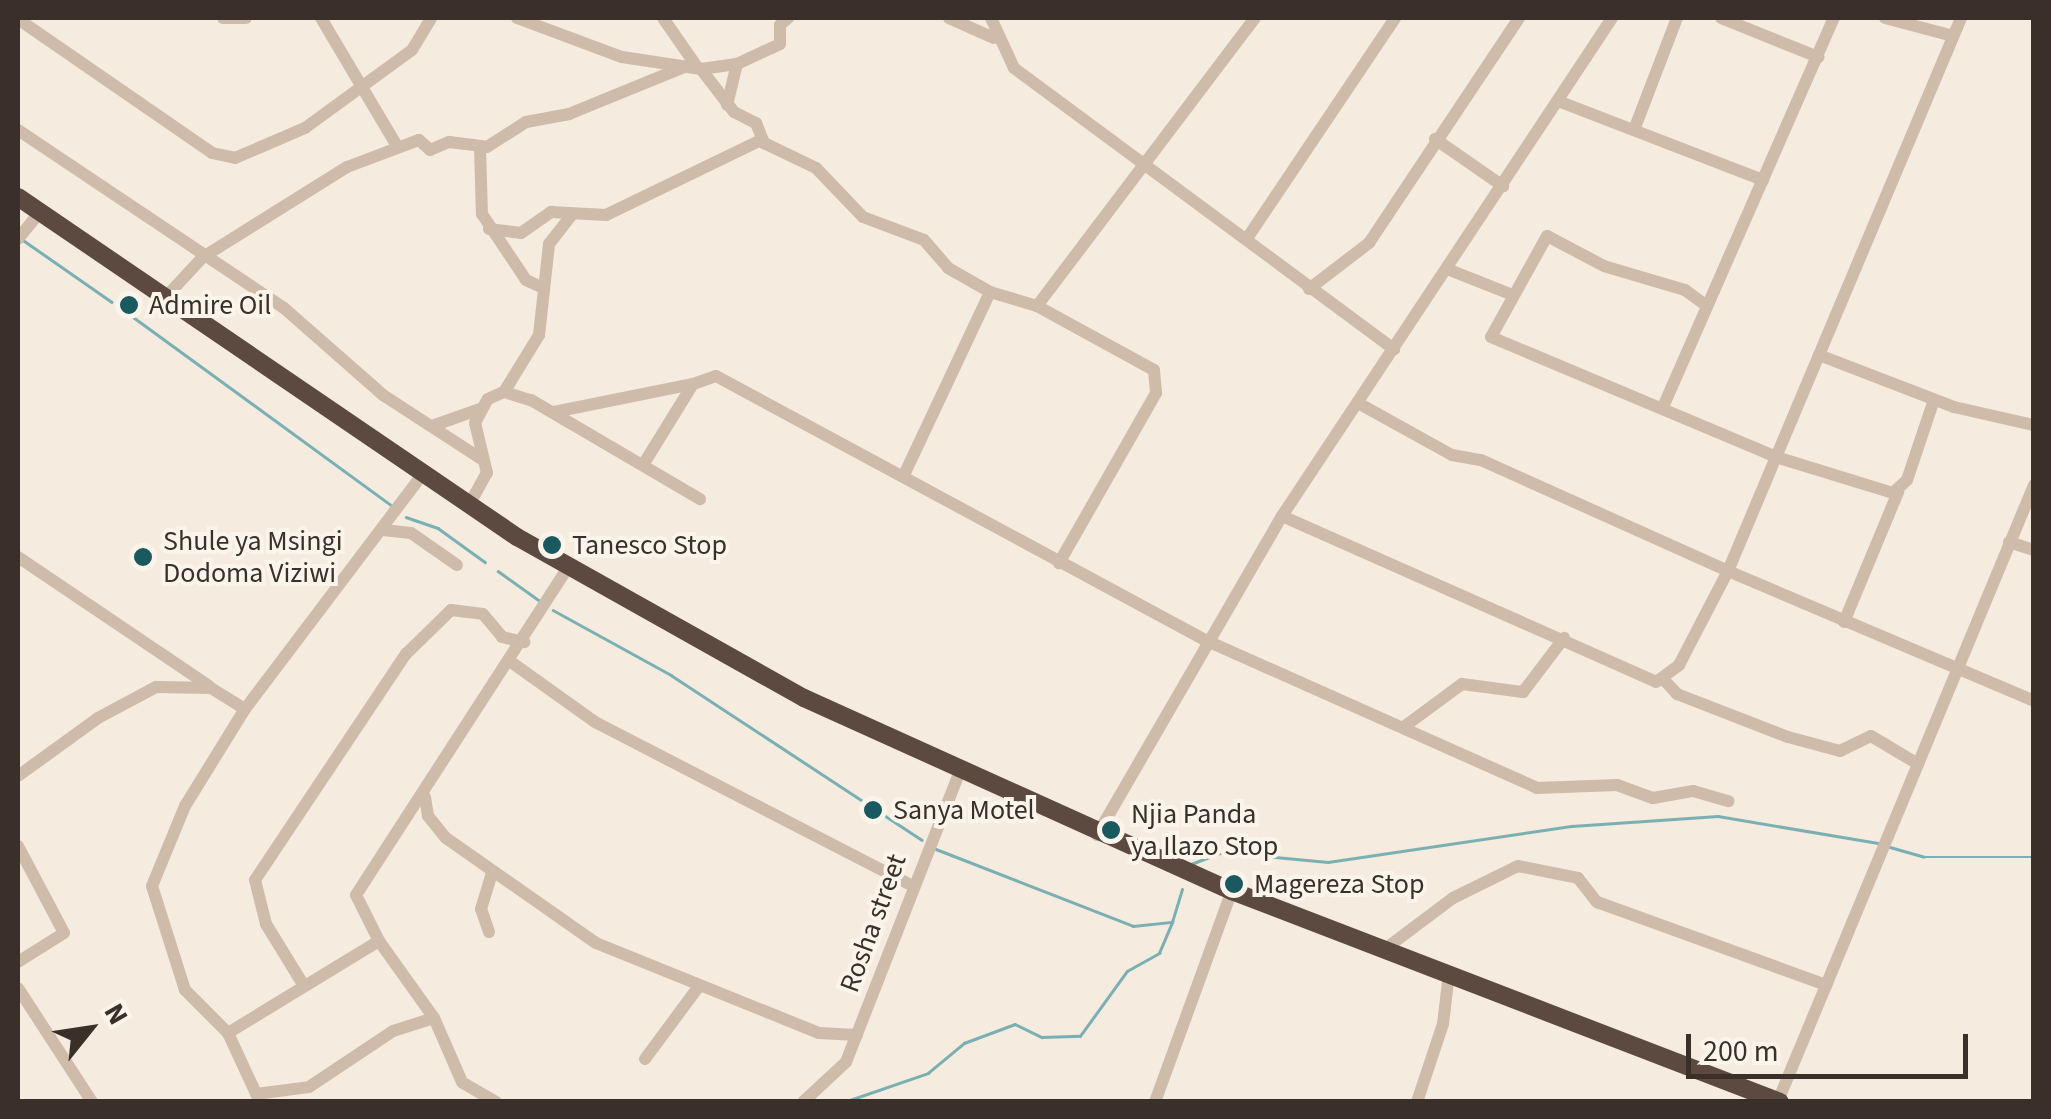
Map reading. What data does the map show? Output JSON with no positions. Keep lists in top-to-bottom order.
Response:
{
  "streets": {
    "street": ["Rosha street"]
  },
  "places": [
    "Admire Oil",
    "Tanesco Stop",
    "Shule ya Msingi Dodoma Viziwi",
    "Sanya Motel",
    "Njia Panda ya Ilazo Stop",
    "Magereza Stop"
  ],
  "scale_bar": "200 m",
  "north": "top right"
}
